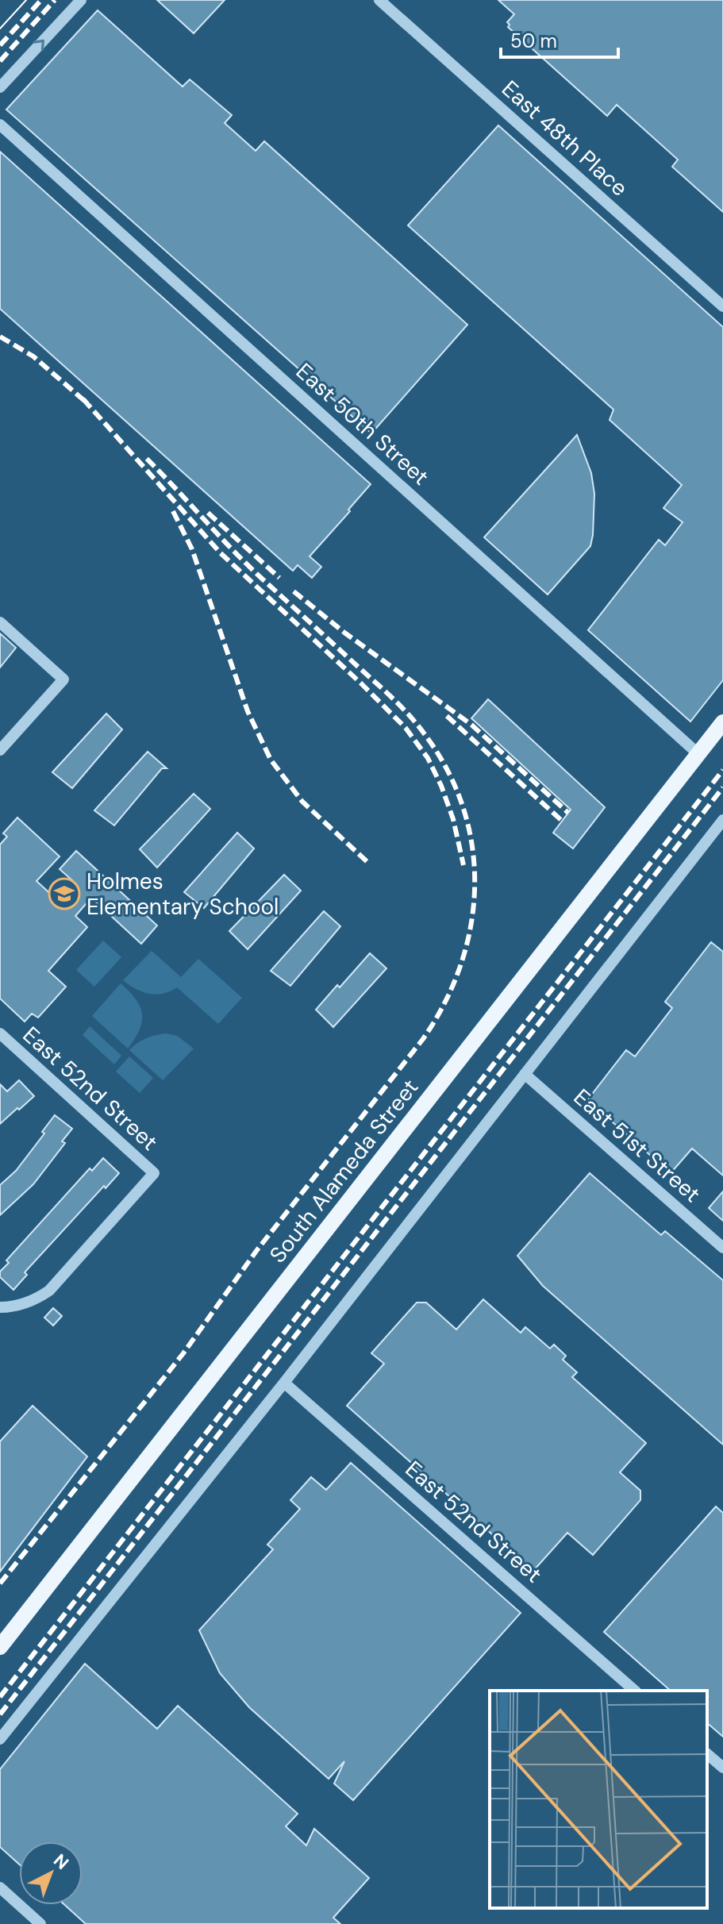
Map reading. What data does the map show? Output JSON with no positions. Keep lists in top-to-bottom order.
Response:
{
  "streets": {
    "main road": ["South Alameda Street"],
    "street": [
      "East 48th Place",
      "East 50th Street",
      "East 52nd Street",
      "East 51st Street"
    ]
  },
  "crossings": [
    ["East 50th Street", "South Alameda Street"]
  ],
  "places": {
    "school or university": ["Holmes Elementary School"]
  },
  "scale_bar": "50 m",
  "north": "top right"
}
